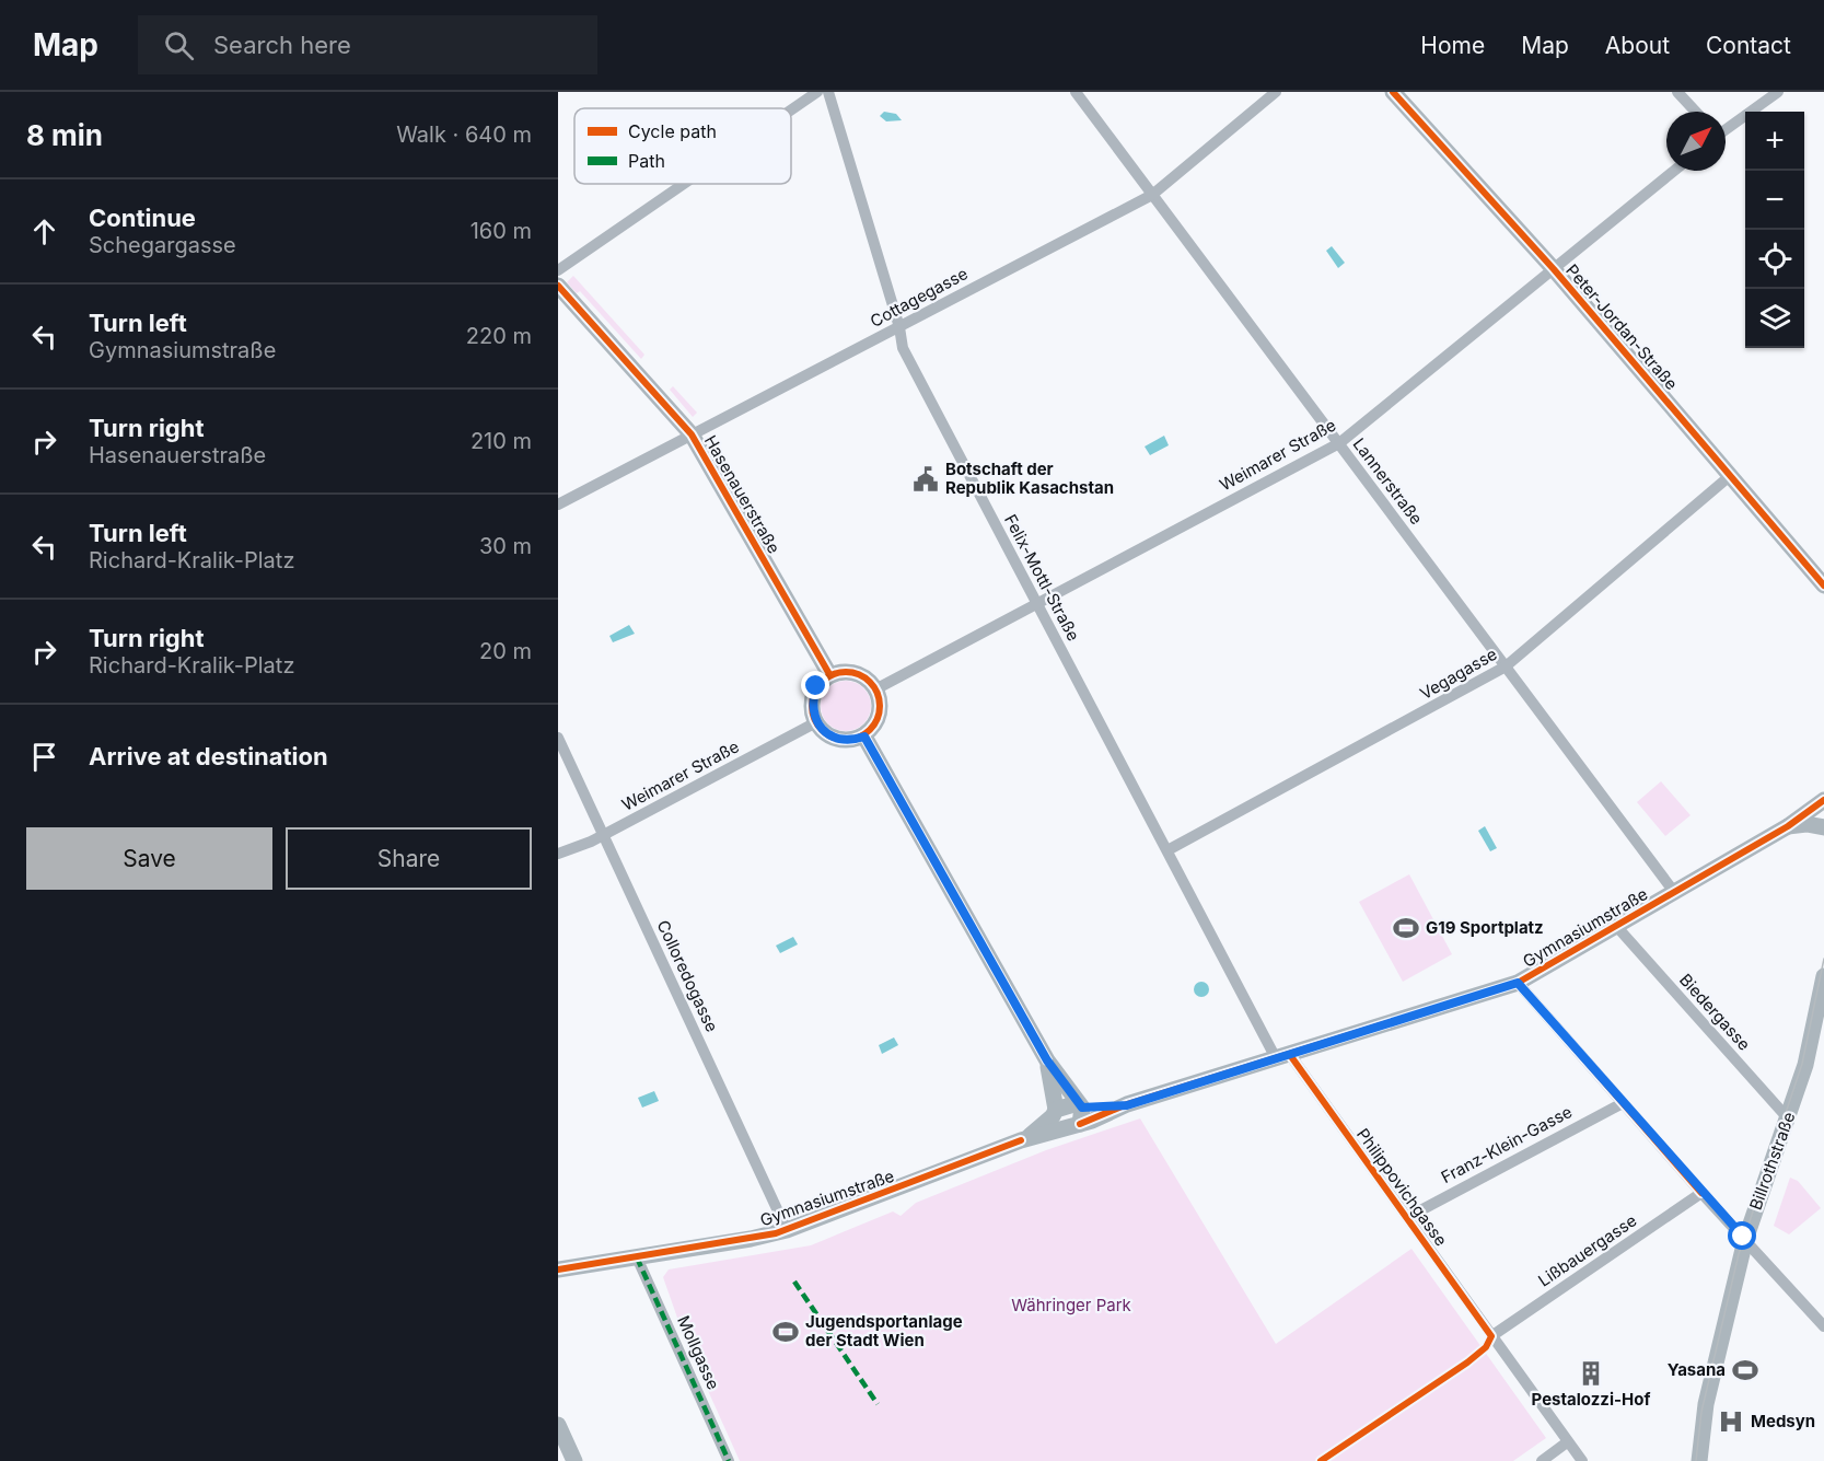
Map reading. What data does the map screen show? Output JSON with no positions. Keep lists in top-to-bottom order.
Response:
{
  "streets": {
    "street": [
      "Cottagegasse",
      "Peter-Jordan-Straße",
      "Weimarer Straße",
      "Lannerstraße",
      "Hasenauerstraße",
      "Felix-Mottl-Straße",
      "Vegagasse",
      "Gymnasiumstraße",
      "Colloredogasse",
      "Biedergasse",
      "Franz-Klein-Gasse",
      "Billrothstraße",
      "Philippovichgasse",
      "Lißbauergasse",
      "Mollgasse"
    ]
  },
  "crossings": [
    ["Cottagegasse", "Lannerstraße"],
    ["Cottagegasse", "Hasenauerstraße"],
    ["Cottagegasse", "Felix-Mottl-Straße"],
    ["Peter-Jordan-Straße", "Weimarer Straße"],
    ["Peter-Jordan-Straße", "Vegagasse"],
    ["Weimarer Straße", "Lannerstraße"],
    ["Weimarer Straße", "Hasenauerstraße"],
    ["Weimarer Straße", "Felix-Mottl-Straße"],
    ["Weimarer Straße", "Colloredogasse"],
    ["Lannerstraße", "Vegagasse"],
    ["Lannerstraße", "Gymnasiumstraße"],
    ["Felix-Mottl-Straße", "Vegagasse"],
    ["Felix-Mottl-Straße", "Gymnasiumstraße"],
    ["Felix-Mottl-Straße", "Philippovichgasse"],
    ["Gymnasiumstraße", "Colloredogasse"],
    ["Gymnasiumstraße", "Biedergasse"],
    ["Gymnasiumstraße", "Philippovichgasse"],
    ["Gymnasiumstraße", "Mollgasse"],
    ["Biedergasse", "Billrothstraße"],
    ["Franz-Klein-Gasse", "Philippovichgasse"],
    ["Philippovichgasse", "Lißbauergasse"]
  ],
  "parks": ["Währinger Park"],
  "places": {
    "public building": ["Botschaft der Republik Kasachstan"],
    "sports": ["G19 Sportplatz", "Jugendsportanlage der Stadt Wien", "Yasana"],
    "building": ["Pestalozzi-Hof"],
    "hospital": ["Medsyn"]
  },
  "legend": ["Cycle path", "Path"],
  "north": "top right",
  "page": {
    "header": "Map",
    "search": "Search here",
    "nav": [
      "Home",
      "Map",
      "About",
      "Contact"
    ],
    "heading": ["8 min", "Walk · 640 m"],
    "map_buttons": ["+", "−"],
    "list": [
      ["Continue", "Schegargasse", "160 m"],
      ["Turn left", "Gymnasiumstraße", "220 m"],
      ["Turn right", "Hasenauerstraße", "210 m"],
      ["Turn left", "Richard-Kralik-Platz", "30 m"],
      ["Turn right", "Richard-Kralik-Platz", "20 m"],
      "Arrive at destination"
    ],
    "buttons": ["Save", "Share"]
  }
}
